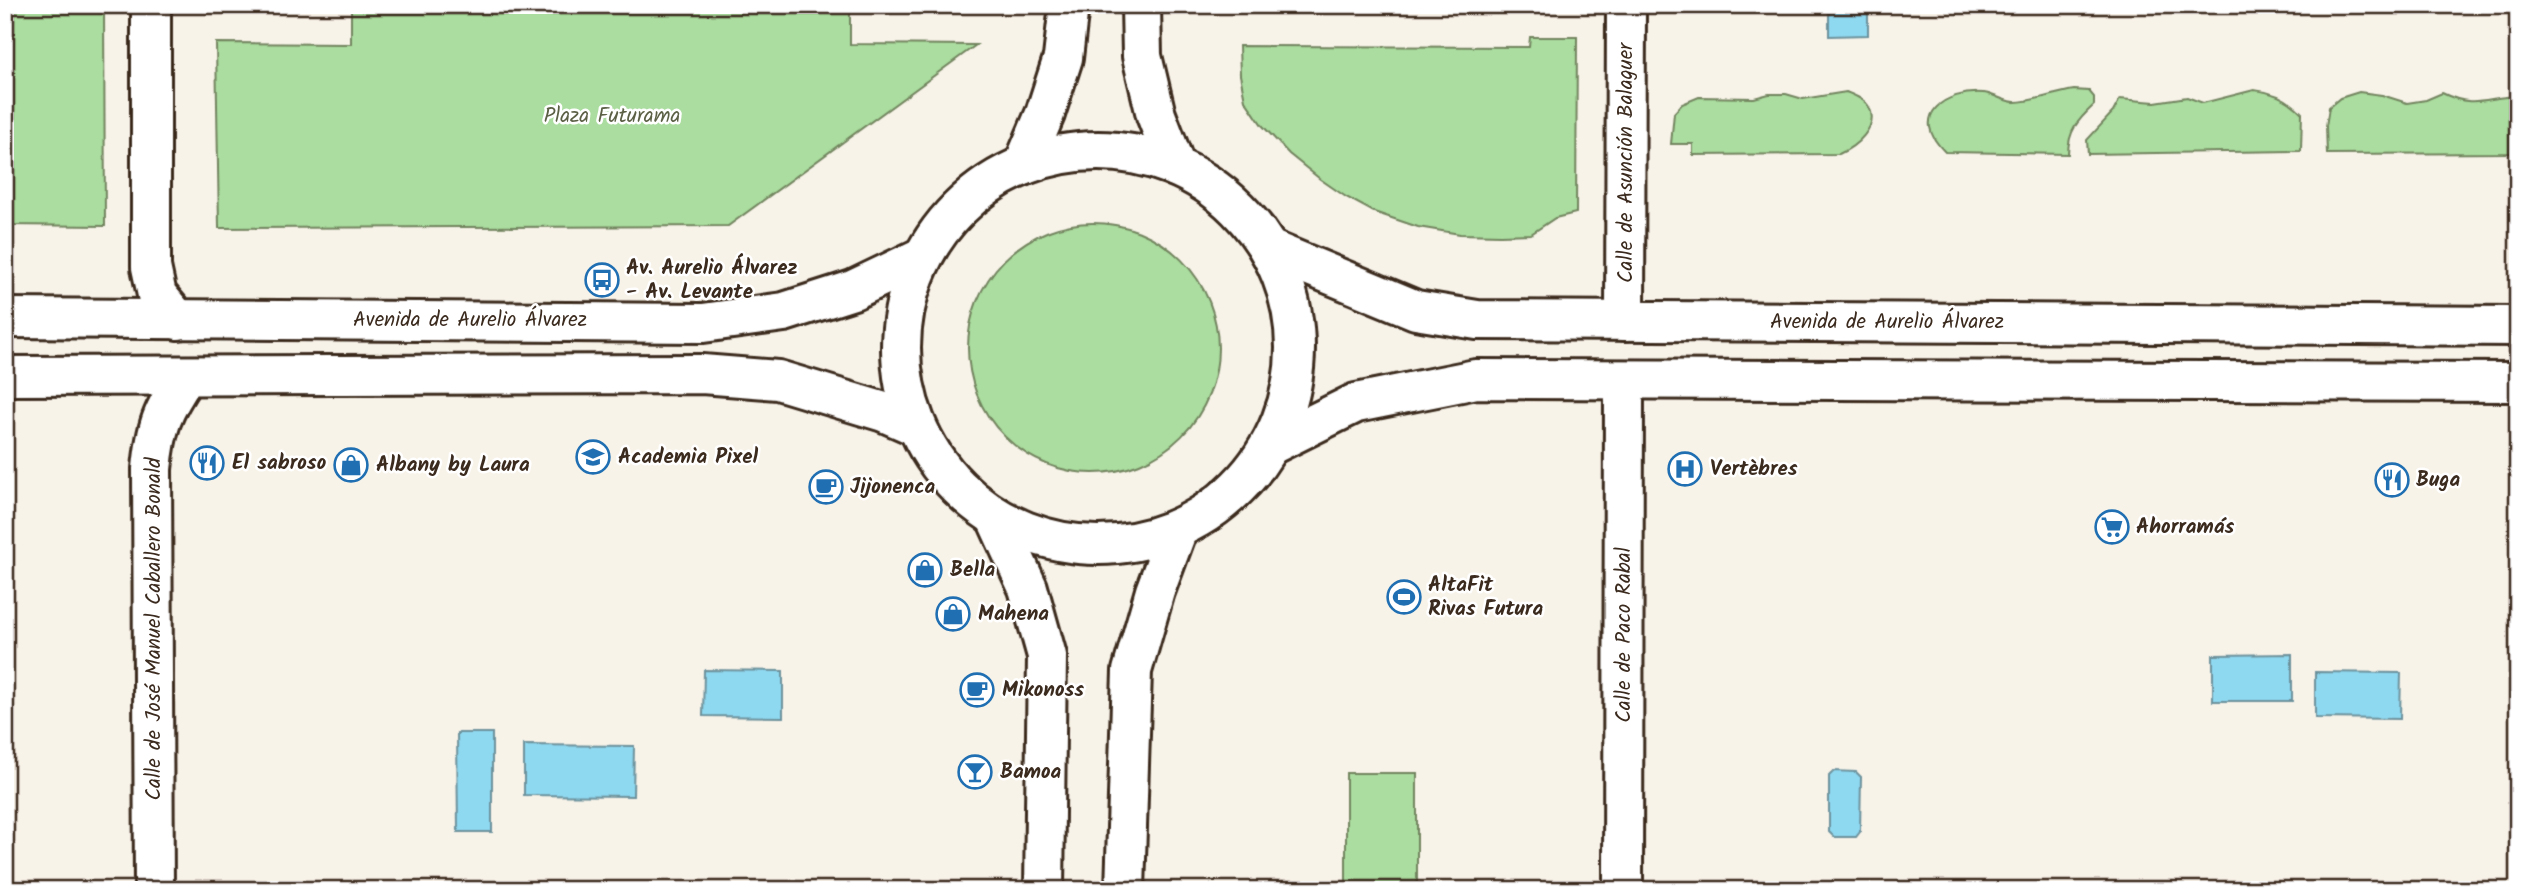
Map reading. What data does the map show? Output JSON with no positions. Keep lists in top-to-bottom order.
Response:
{
  "streets": {
    "main road": [
      "Calle de Asunción Balaguer",
      "Avenida de Aurelio Álvarez",
      "Calle de José Manuel Caballero Bonald",
      "Calle de Paco Rabal"
    ]
  },
  "crossings": [
    ["Calle de Asunción Balaguer", "Avenida de Aurelio Álvarez"]
  ],
  "parks": ["Plaza Futurama"],
  "places": {
    "bus stop": ["Av. Aurelio Álvarez - Av. Levante"],
    "school or university": ["Academia Pixel"],
    "restaurant": ["El sabroso", "Buga"],
    "shop": ["Albany by Laura", "Bella", "Mahena"],
    "hospital": ["Vertèbres"],
    "cafe": ["Jijonenca", "Mikonoss"],
    "supermarket": ["Ahorramás"],
    "sports": ["AltaFit Rivas Futura"],
    "bar": ["Bamoa"]
  }
}
